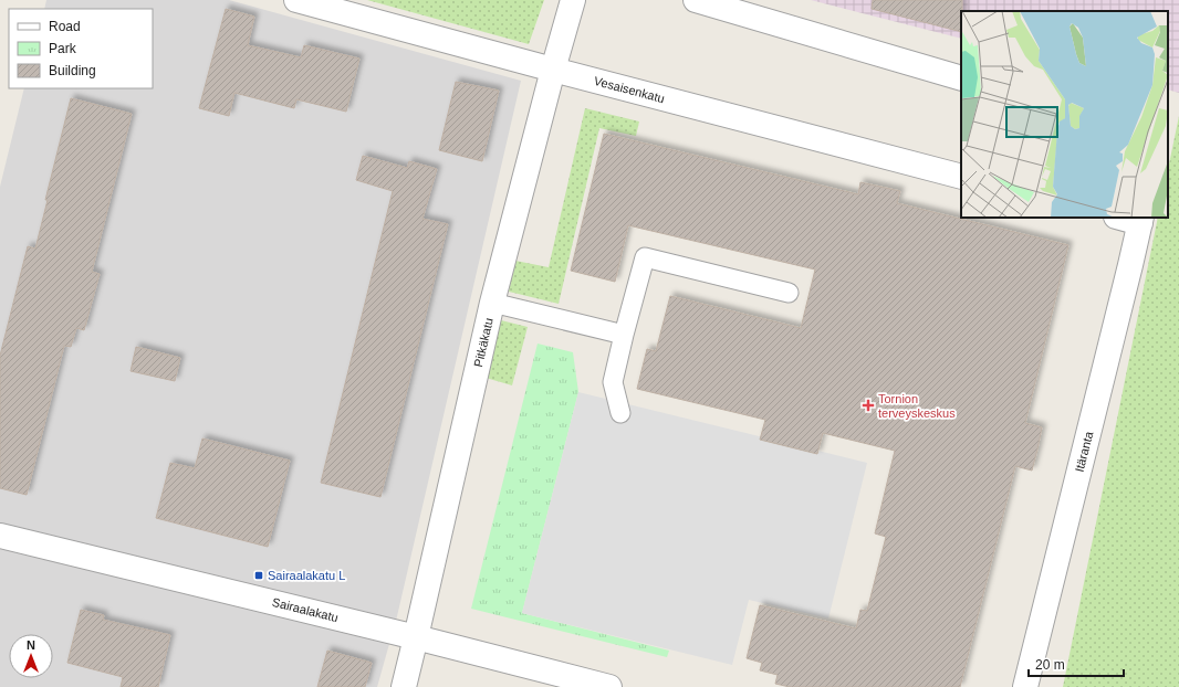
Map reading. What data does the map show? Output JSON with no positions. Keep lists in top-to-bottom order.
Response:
{
  "streets": {
    "street": [
      "Vesaisenkatu",
      "Pitkäkatu",
      "Itäranta",
      "Sairaalakatu"
    ]
  },
  "crossings": [
    ["Vesaisenkatu", "Pitkäkatu"],
    ["Pitkäkatu", "Sairaalakatu"]
  ],
  "places": {
    "health": ["Tornion terveyskeskus"],
    "transit": ["Sairaalakatu L"]
  },
  "legend": ["Road", "Park", "Building"],
  "scale_bar": "20 m",
  "north": "top"
}
